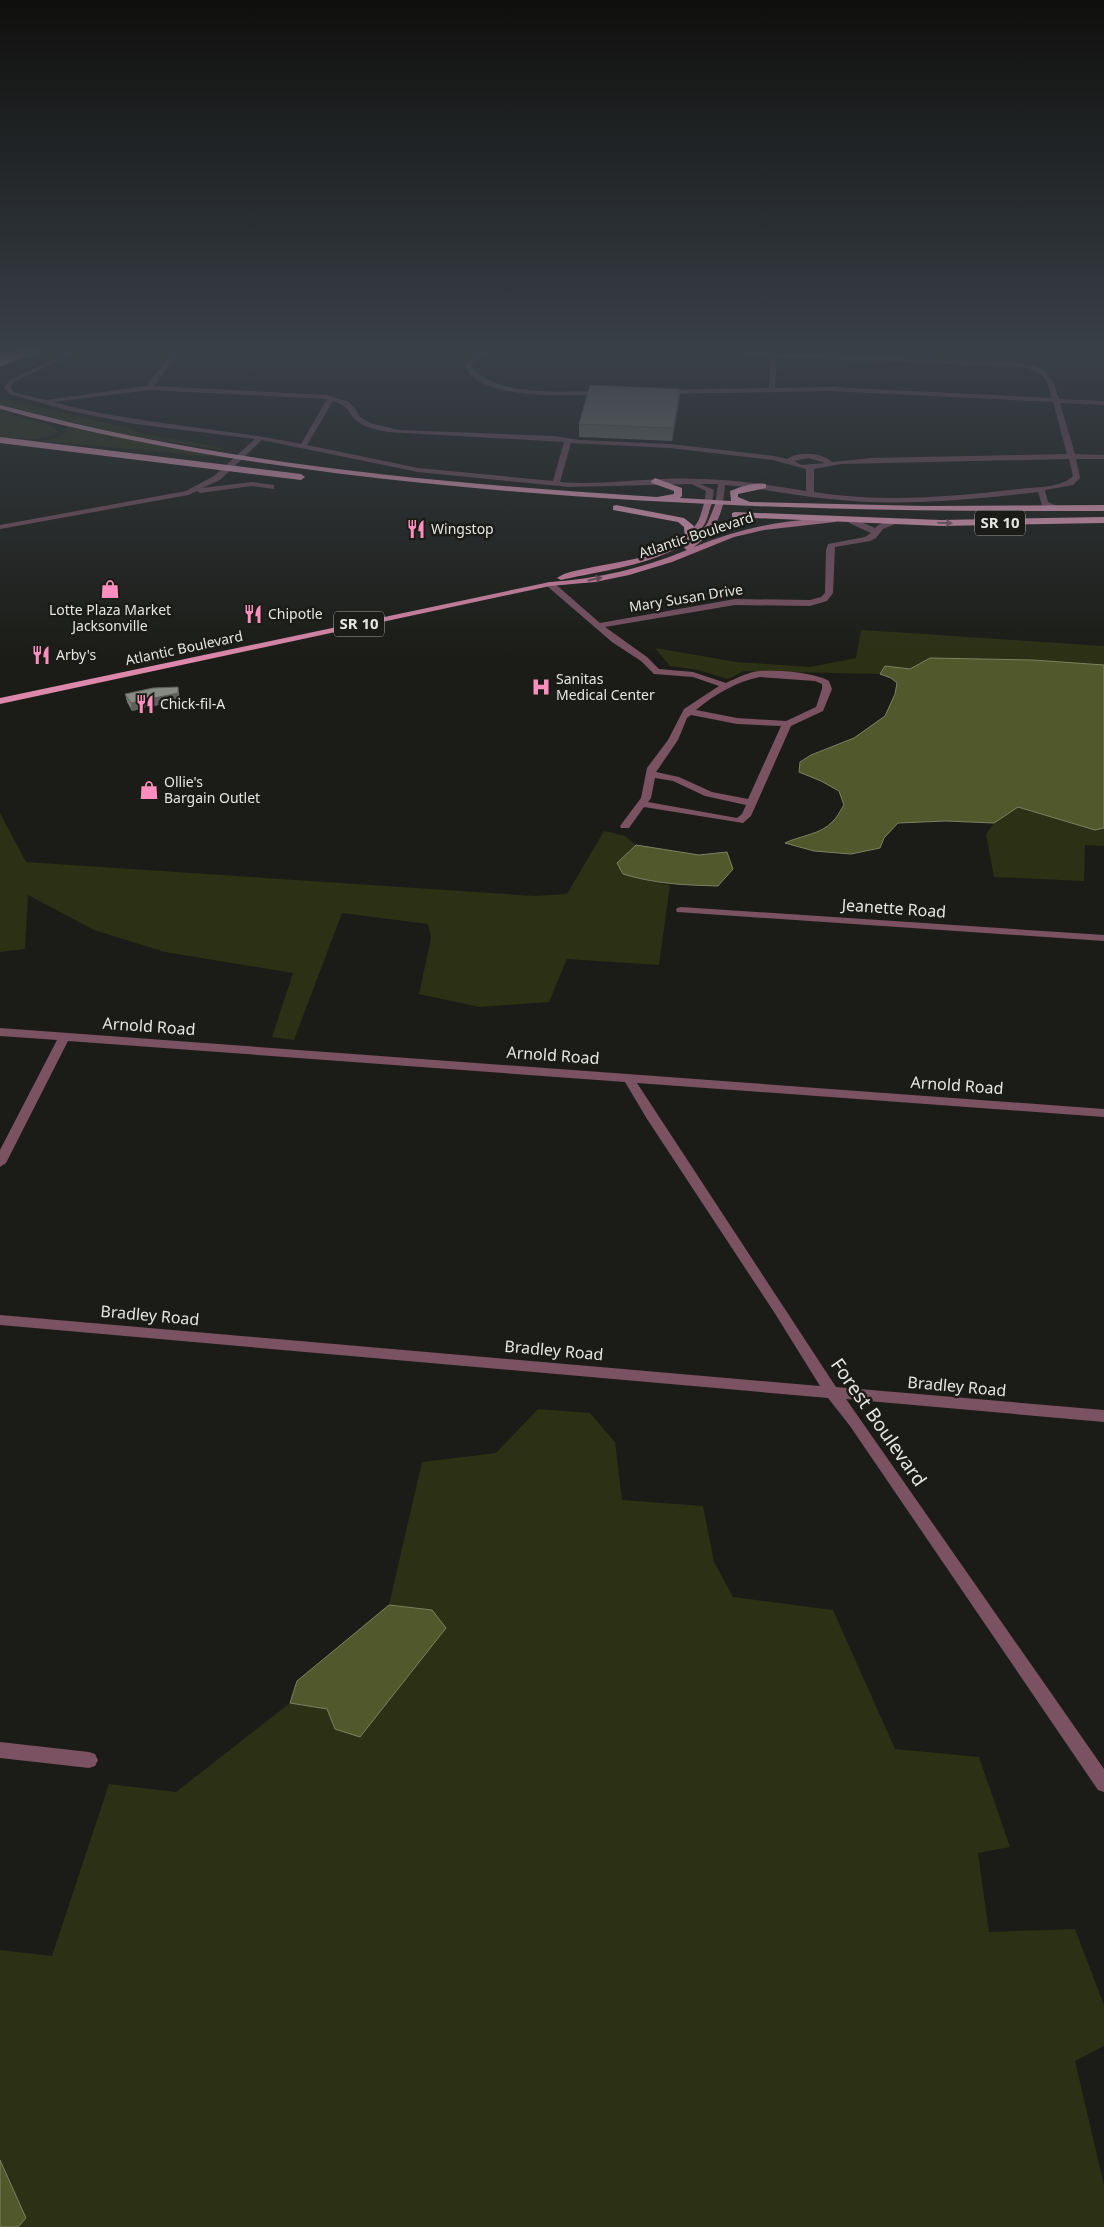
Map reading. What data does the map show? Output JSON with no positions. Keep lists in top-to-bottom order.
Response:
{
  "streets": {
    "highway": ["SR 10", "Atlantic Boulevard"],
    "street": [
      "Mary Susan Drive",
      "Jeanette Road",
      "Arnold Road",
      "Bradley Road",
      "Forest Boulevard"
    ]
  },
  "crossings": [
    ["SR 10", "Atlantic Boulevard"],
    ["Atlantic Boulevard", "Mary Susan Drive"],
    ["Arnold Road", "Forest Boulevard"],
    ["Bradley Road", "Forest Boulevard"]
  ],
  "places": {
    "restaurant": [
      "Wingstop",
      "Chipotle",
      "Arby's",
      "Chick-fil-A"
    ],
    "shop": ["Lotte Plaza Market Jacksonville", "Ollie's Bargain Outlet"],
    "hospital": ["Sanitas Medical Center"]
  }
}
